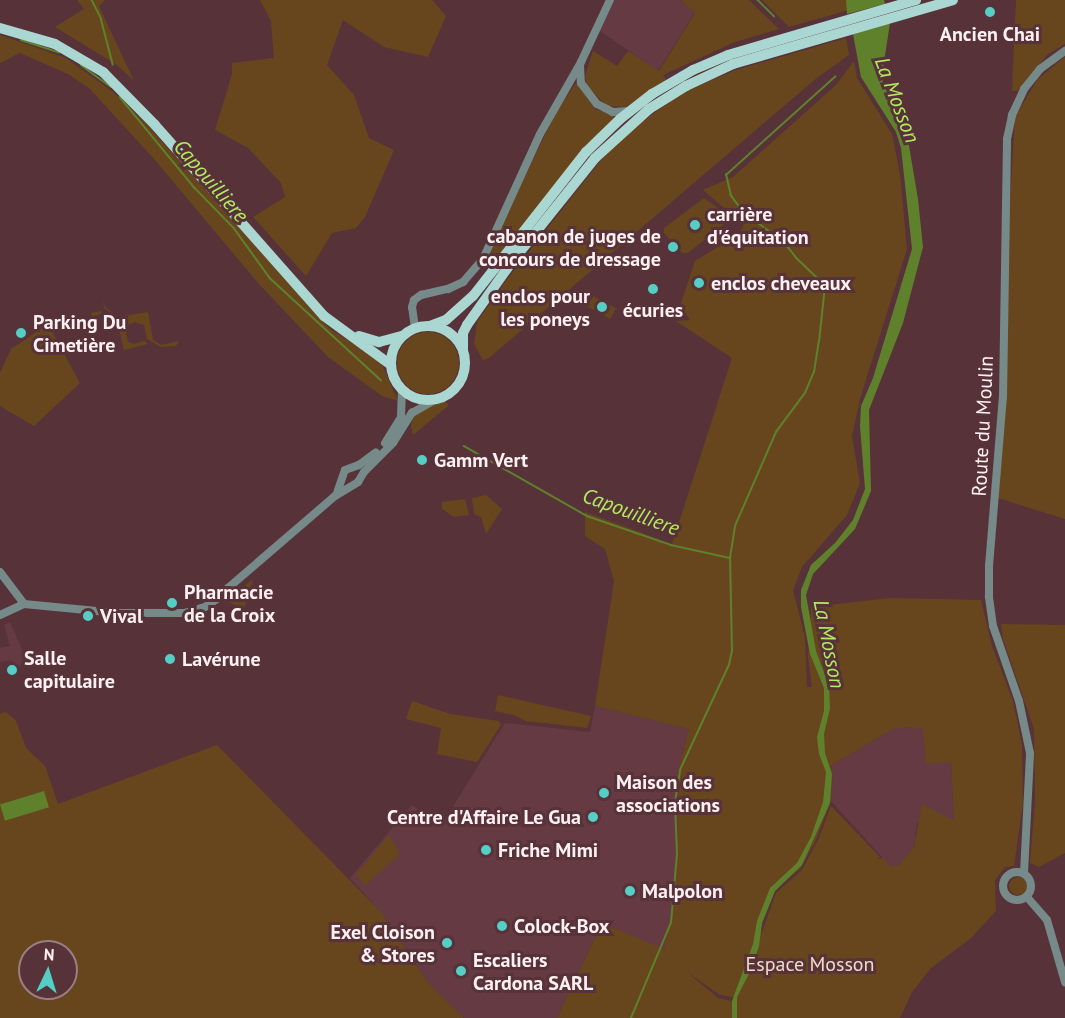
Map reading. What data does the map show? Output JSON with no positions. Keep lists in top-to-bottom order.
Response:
{
  "streets": {
    "street": ["Route du Moulin"]
  },
  "water": ["La Mosson", "Capouilliere"],
  "parks": ["Espace Mosson"],
  "places": [
    "Ancien Chai",
    "carrière d'équitation",
    "cabanon de juges de concours de dressage",
    "enclos cheveaux",
    "écuries",
    "enclos pour les poneys",
    "Parking Du Cimetière",
    "Gamm Vert",
    "Pharmacie de la Croix",
    "Vival",
    "Lavérune",
    "Salle capitulaire",
    "Maison des associations",
    "Centre d'Affaire Le Gua",
    "Friche Mimi",
    "Malpolon",
    "Colock-Box",
    "Exel Cloison & Stores",
    "Escaliers Cardona SARL"
  ],
  "north": "top"
}
